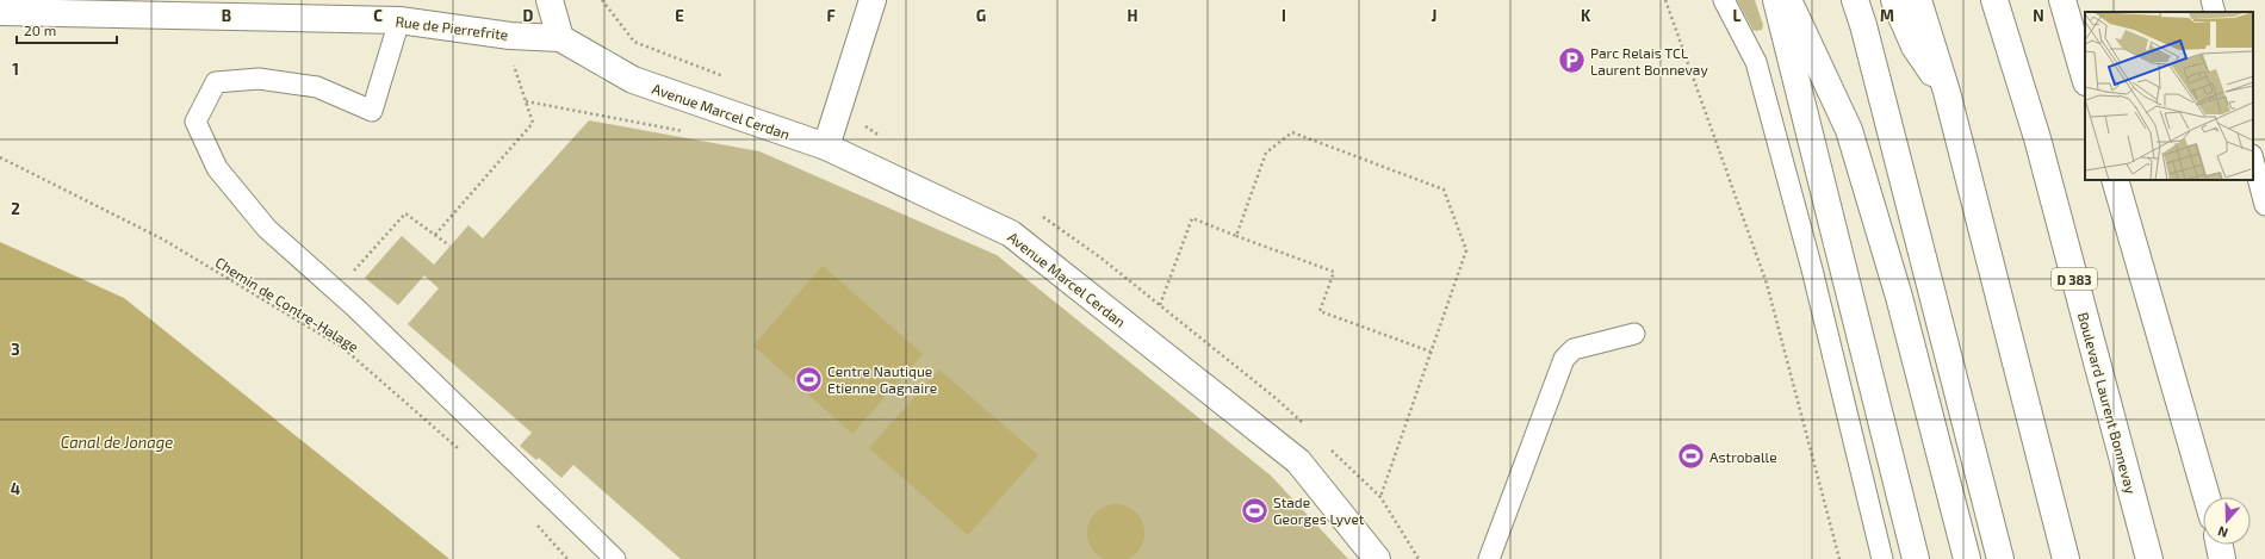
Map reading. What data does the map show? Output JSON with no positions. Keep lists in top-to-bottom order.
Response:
{
  "streets": {
    "main road": [
      "Rue de Pierrefrite",
      "Avenue Marcel Cerdan",
      "D 383",
      "Boulevard Laurent Bonnevay"
    ],
    "path": ["Chemin de Contre-Halage"]
  },
  "crossings": [
    ["Rue de Pierrefrite", "Avenue Marcel Cerdan"]
  ],
  "water": ["Canal de Jonage"],
  "places": {
    "parking": ["Parc Relais TCL Laurent Bonnevay"],
    "sports": ["Centre Nautique Etienne Gagnaire", "Astroballe", "Stade Georges Lyvet"]
  },
  "scale_bar": "20 m",
  "north": "bottom",
  "grid": {
    "columns": [
      "B",
      "C",
      "D",
      "E",
      "F",
      "G",
      "H",
      "I",
      "J",
      "K",
      "L",
      "M",
      "N"
    ],
    "rows": [
      "1",
      "2",
      "3",
      "4"
    ]
  }
}
